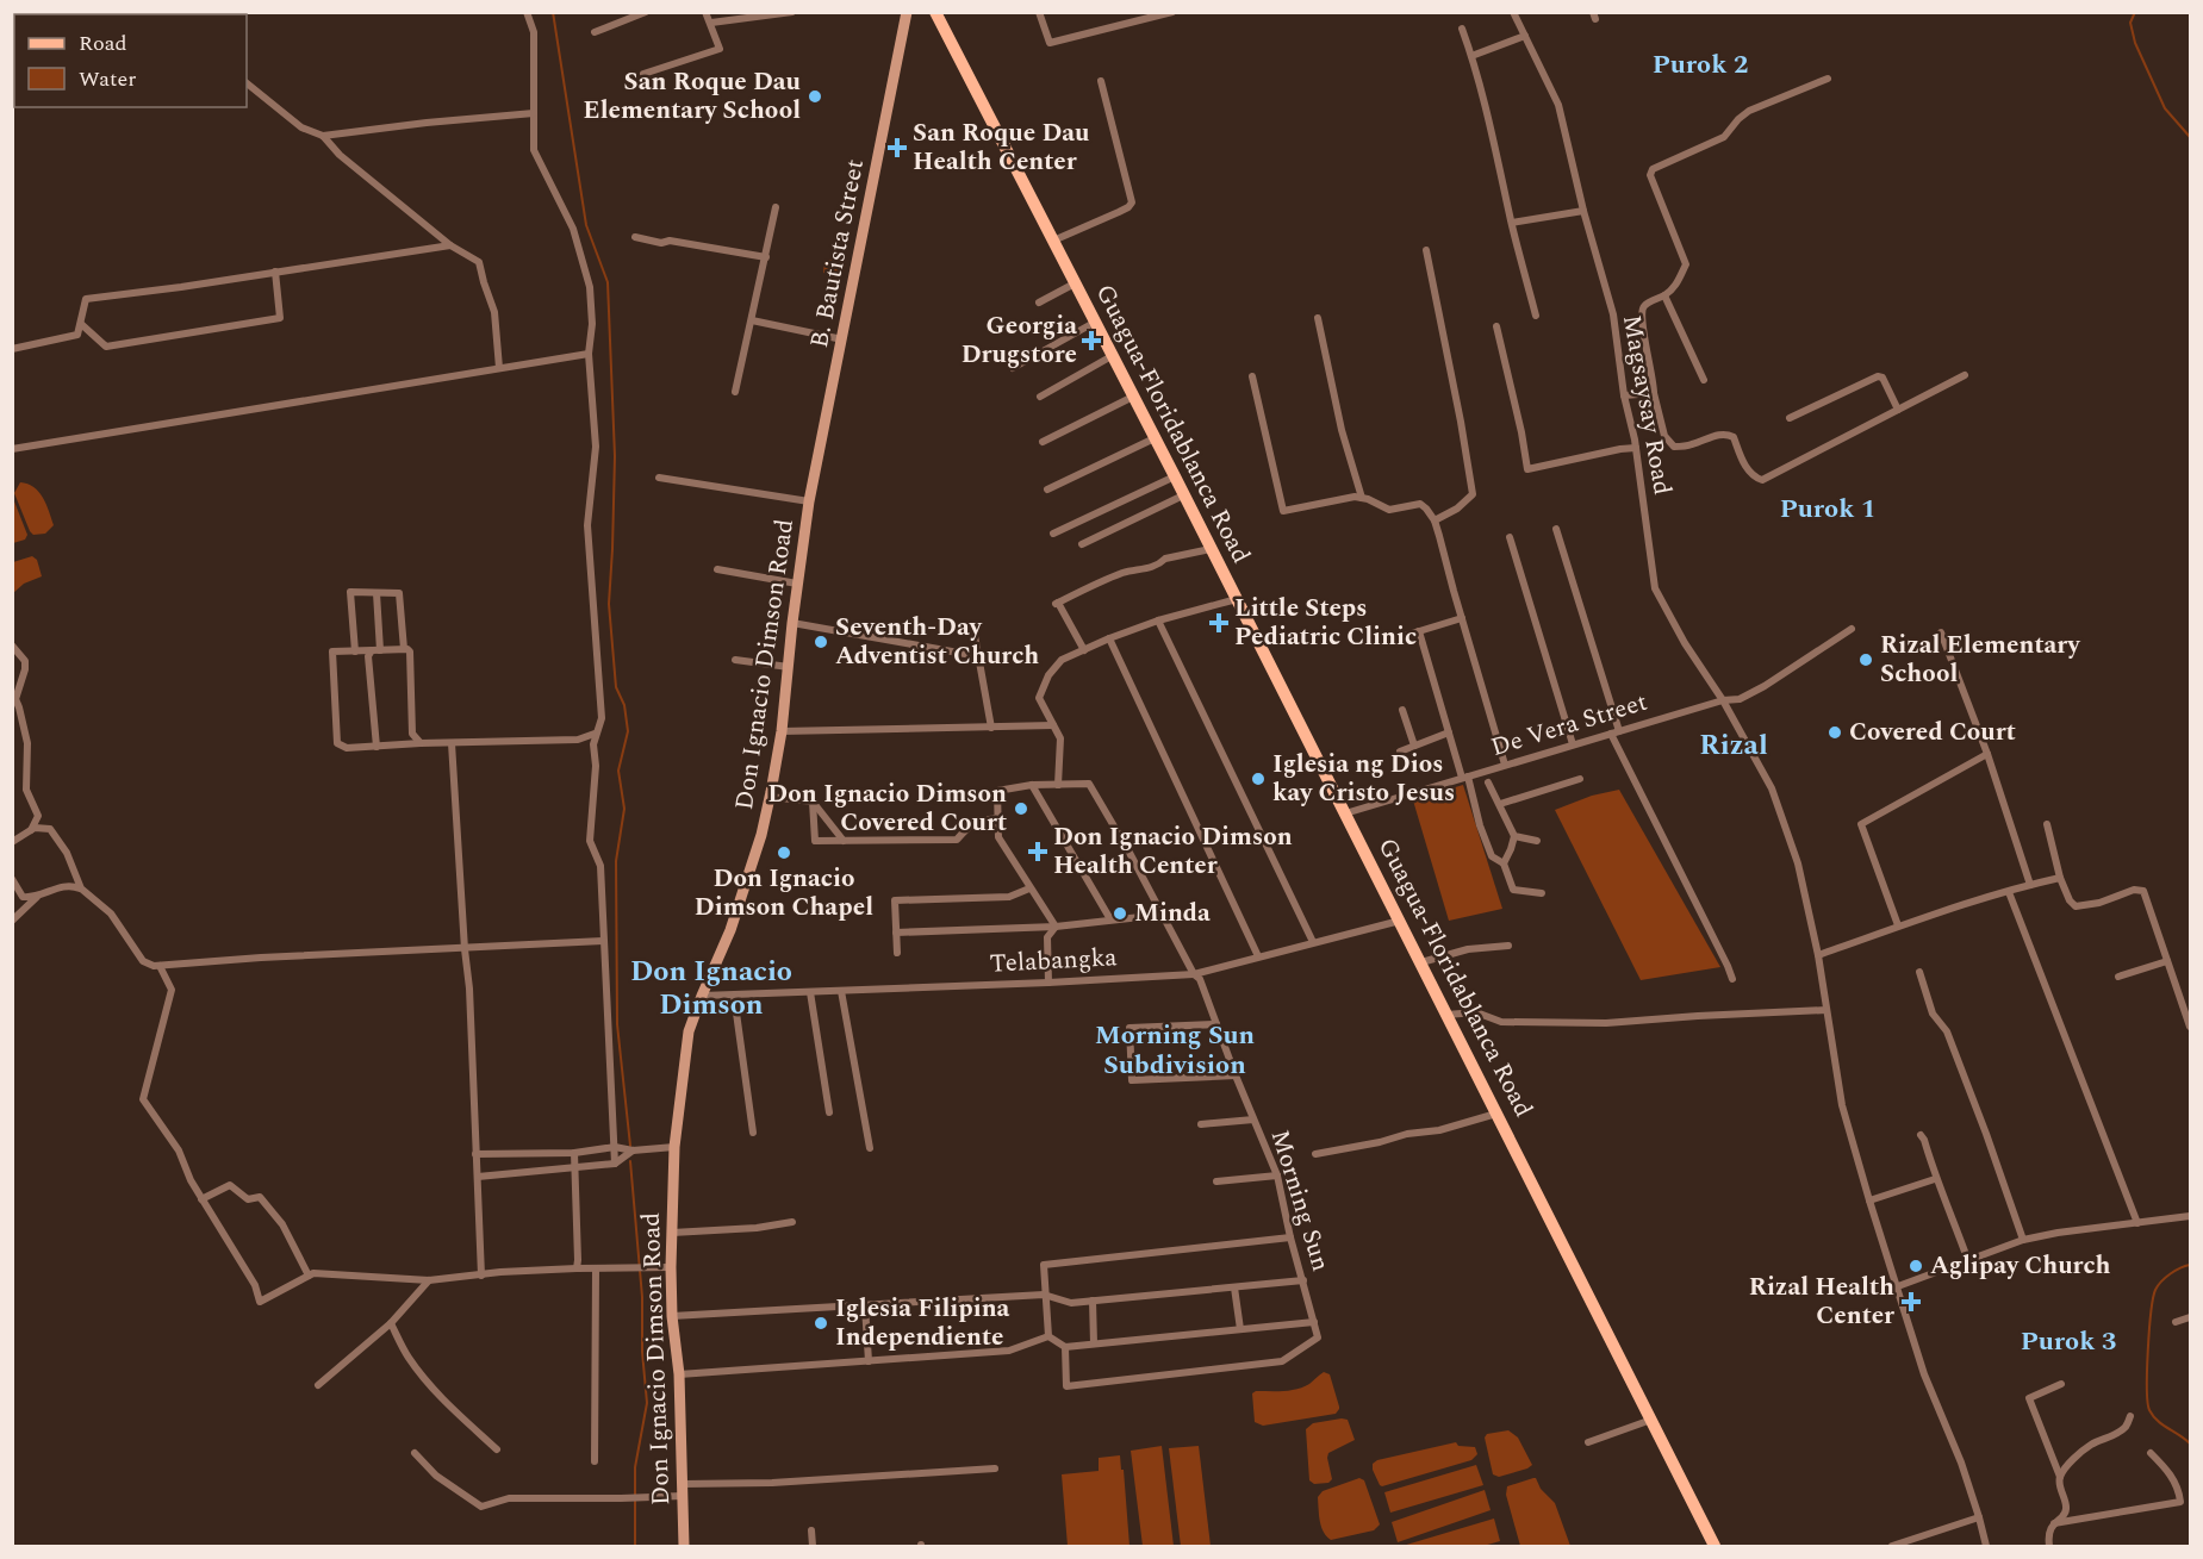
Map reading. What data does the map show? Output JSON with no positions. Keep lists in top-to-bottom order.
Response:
{
  "streets": {
    "main road": ["Guagua-Floridablanca Road"],
    "street": [
      "B. Bautista Street",
      "Magsaysay Road",
      "Don Ignacio Dimson Road",
      "De Vera Street",
      "Telabangka",
      "Morning Sun"
    ]
  },
  "crossings": [
    ["B. Bautista Street", "Don Ignacio Dimson Road"],
    ["Magsaysay Road", "De Vera Street"],
    ["Guagua-Floridablanca Road", "De Vera Street"],
    ["Guagua-Floridablanca Road", "Telabangka"],
    ["Don Ignacio Dimson Road", "Telabangka"],
    ["Telabangka", "Morning Sun"]
  ],
  "districts": [
    "Purok 2",
    "Purok 1",
    "Rizal",
    "Don Ignacio Dimson",
    "Morning Sun Subdivision",
    "Purok 3"
  ],
  "places": {
    "other": [
      "San Roque Dau Elementary School",
      "Seventh-Day Adventist Church",
      "Rizal Elementary School",
      "Covered Court",
      "Iglesia ng Dios kay Cristo Jesus",
      "Don Ignacio Dimson Covered Court",
      "Don Ignacio Dimson Chapel",
      "Minda",
      "Aglipay Church",
      "Iglesia Filipina Independiente"
    ],
    "health": [
      "San Roque Dau Health Center",
      "Georgia Drugstore",
      "Little Steps Pediatric Clinic",
      "Don Ignacio Dimson Health Center",
      "Rizal Health Center"
    ]
  },
  "legend": ["Road", "Water"]
}
